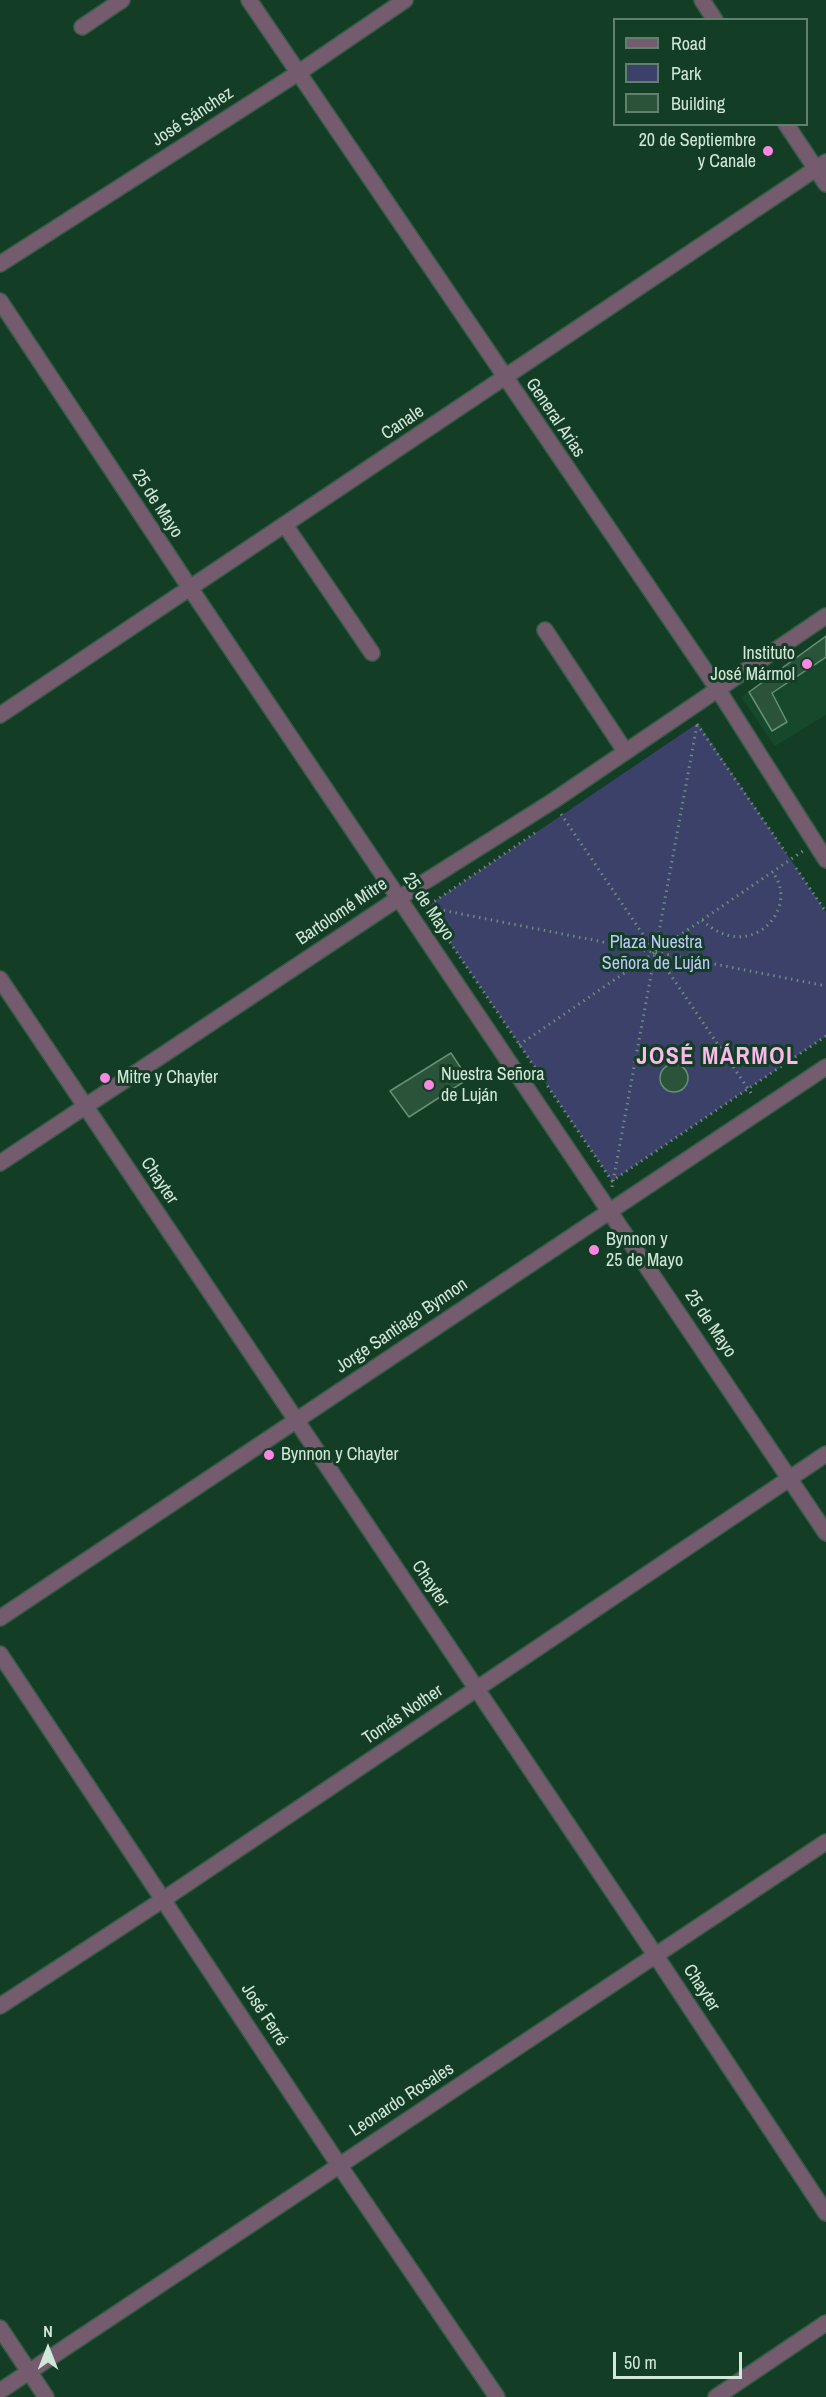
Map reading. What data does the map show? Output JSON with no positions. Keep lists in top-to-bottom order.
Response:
{
  "streets": {
    "street": [
      "José Sánchez",
      "General Arias",
      "Canale",
      "25 de Mayo",
      "Bartolomé Mitre",
      "Chayter",
      "Jorge Santiago Bynnon",
      "Tomás Nother",
      "José Ferré",
      "Leonardo Rosales"
    ]
  },
  "crossings": [
    ["José Sánchez", "General Arias"],
    ["General Arias", "Canale"],
    ["General Arias", "Bartolomé Mitre"],
    ["Canale", "25 de Mayo"],
    ["25 de Mayo", "Bartolomé Mitre"],
    ["25 de Mayo", "Jorge Santiago Bynnon"],
    ["25 de Mayo", "Tomás Nother"],
    ["Bartolomé Mitre", "Chayter"],
    ["Chayter", "Jorge Santiago Bynnon"],
    ["Chayter", "Tomás Nother"],
    ["Chayter", "Leonardo Rosales"],
    ["Tomás Nother", "José Ferré"],
    ["José Ferré", "Leonardo Rosales"]
  ],
  "districts": ["JOSÉ MÁRMOL"],
  "parks": ["Plaza Nuestra Señora de Luján"],
  "places": [
    "20 de Septiembre y Canale",
    "Instituto José Mármol",
    "Mitre y Chayter",
    "Nuestra Señora de Luján",
    "Bynnon y 25 de Mayo",
    "Bynnon y Chayter"
  ],
  "legend": ["Road", "Park", "Building"],
  "scale_bar": "50 m",
  "north": "top"
}
